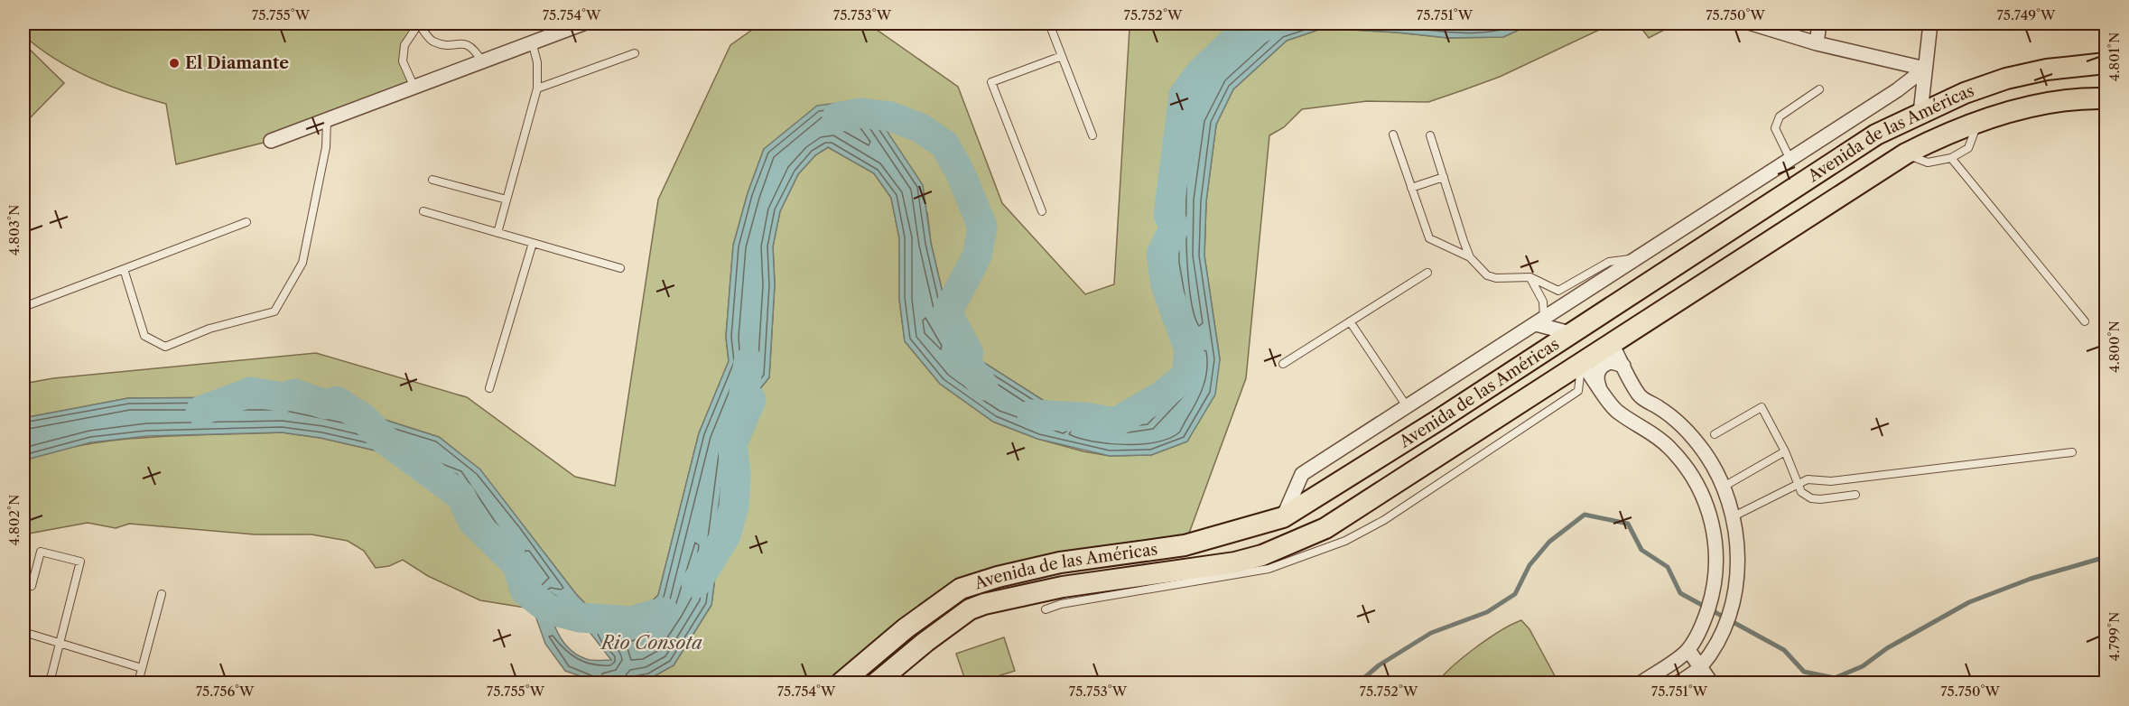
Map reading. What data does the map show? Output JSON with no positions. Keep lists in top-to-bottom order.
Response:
{
  "streets": {
    "main road": ["Avenida de las Américas"]
  },
  "water": ["Rio Consota"],
  "places": ["El Diamante"],
  "coordinates": [
    "75.755°W",
    "75.754°W",
    "75.753°W",
    "75.752°W",
    "75.751°W",
    "75.750°W",
    "75.749°W",
    "4.801°N",
    "4.803°N",
    "4.800°N",
    "4.802°N",
    "4.799°N",
    "75.756°W"
  ]
}
